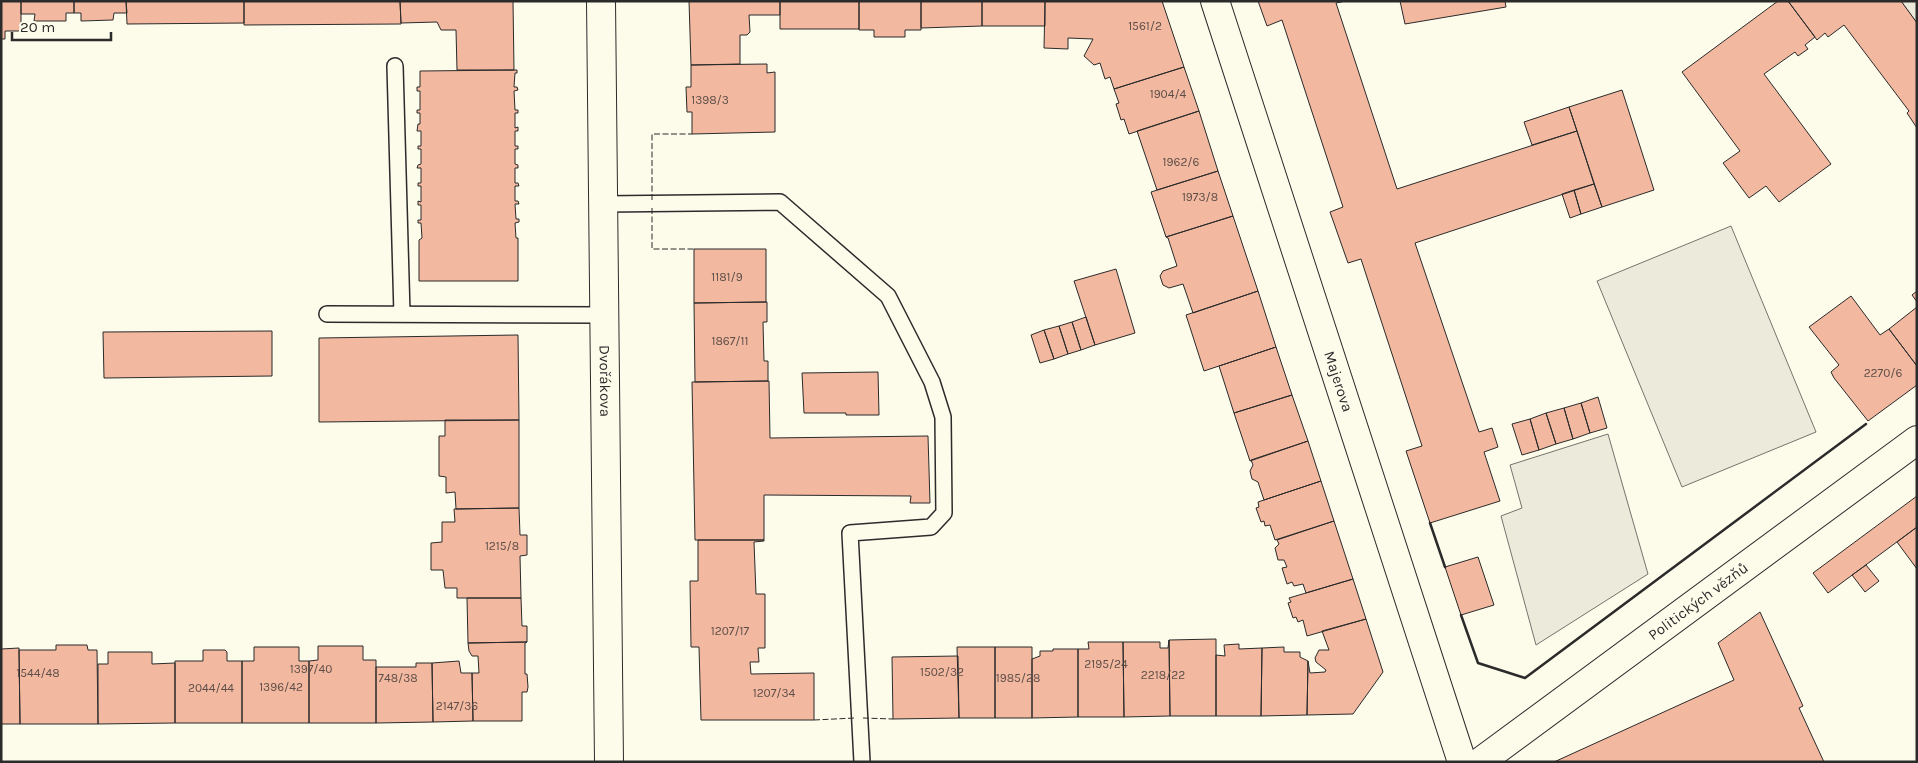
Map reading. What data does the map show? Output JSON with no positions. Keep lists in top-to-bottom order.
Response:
{
  "streets": {
    "street": ["Dvořákova", "Majerova", "Politických vězňů"]
  },
  "house_numbers": [
    "1561/2",
    "1904/4",
    "1398/3",
    "1962/6",
    "1973/8",
    "1181/9",
    "1867/11",
    "2270/6",
    "1215/8",
    "1207/17",
    "2195/24",
    "1397/40",
    "1502/32",
    "1544/48",
    "2218/22",
    "1748/38",
    "1985/28",
    "1396/42",
    "2044/44",
    "1207/34",
    "2147/36"
  ],
  "scale_bar": "20 m"
}
